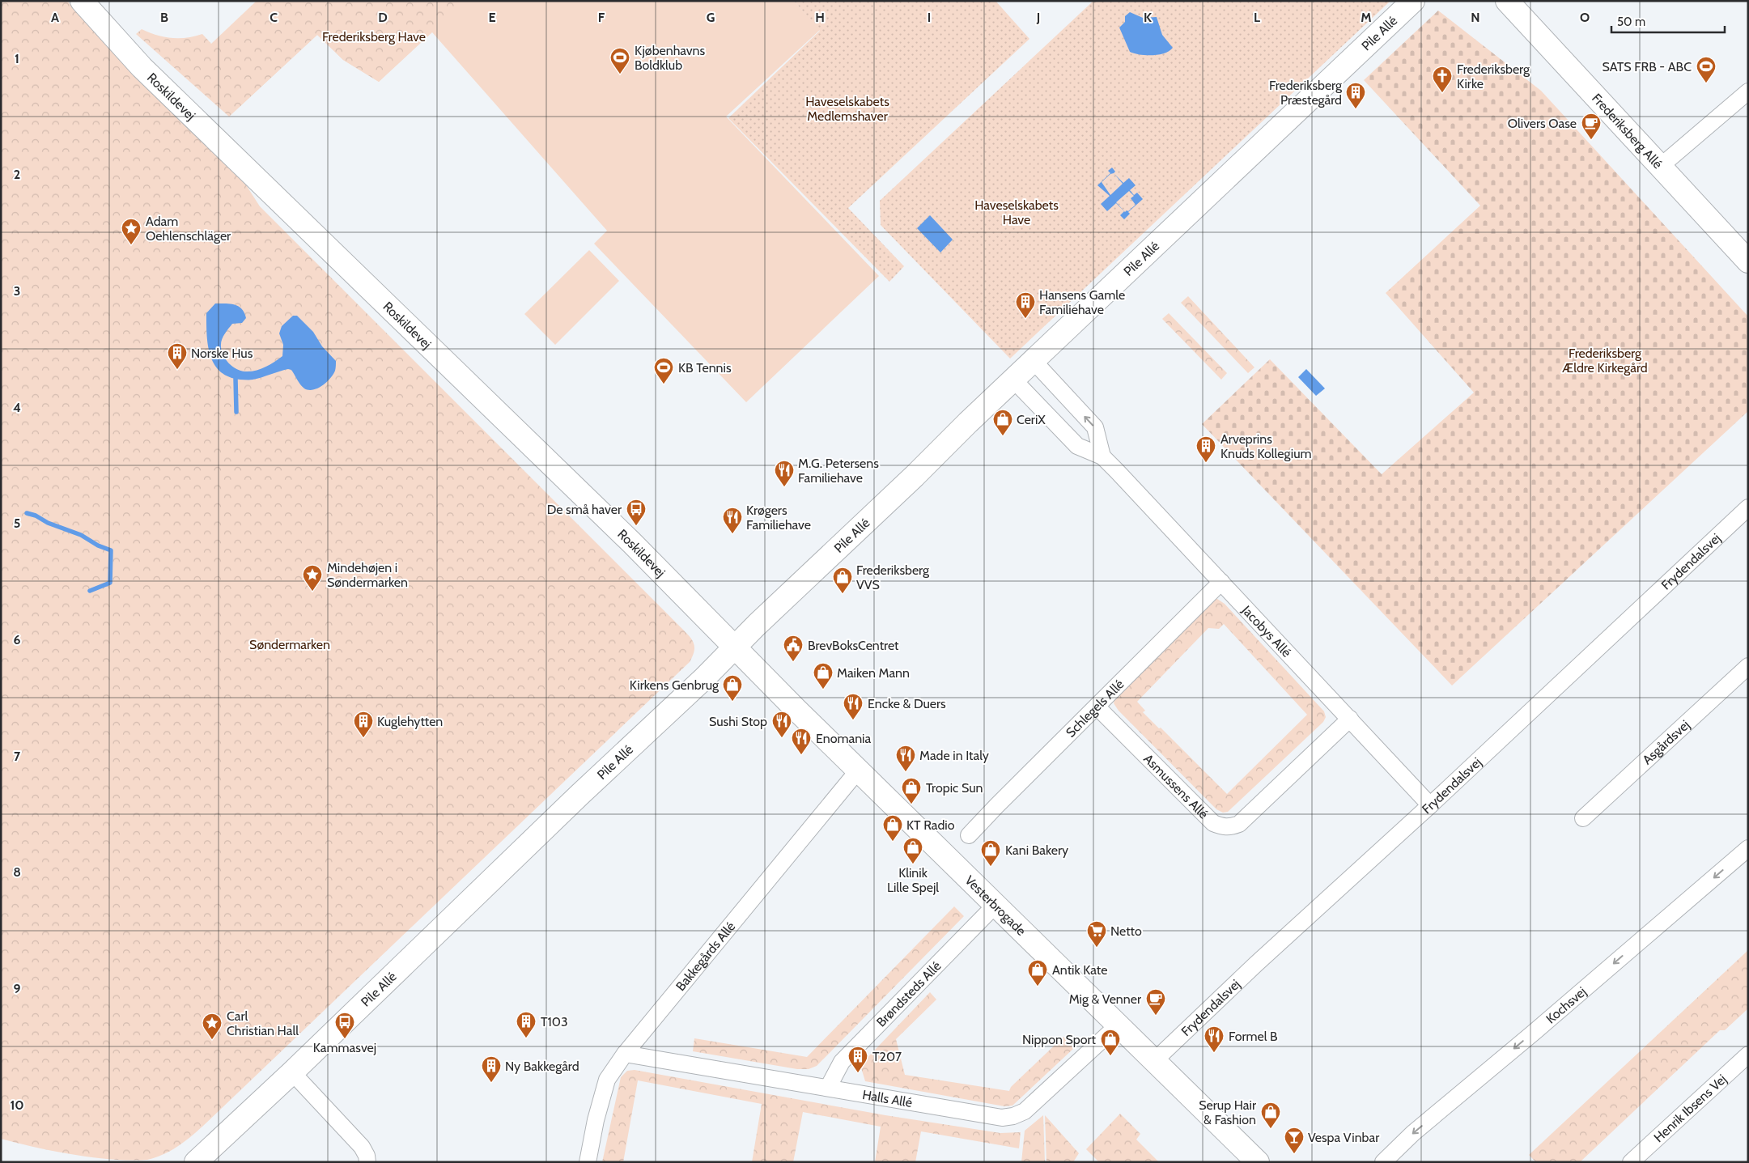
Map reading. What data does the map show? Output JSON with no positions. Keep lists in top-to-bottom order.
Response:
{
  "streets": {
    "street": [
      "Pile Allé",
      "Roskildevej",
      "Frederiksberg Allé",
      "Frydendalsvej",
      "Jacobys Allé",
      "Schlegels Allé",
      "Asgårdsvej",
      "Asmussens Allé",
      "Vesterbrogade",
      "Bakkegårds Allé",
      "Brøndsteds Allé",
      "Kochsvej",
      "Halls Allé",
      "Henrik Ibsens Vej"
    ]
  },
  "crossings": [
    ["Pile Allé", "Roskildevej"],
    ["Pile Allé", "Jacobys Allé"],
    ["Pile Allé", "Vesterbrogade"],
    ["Roskildevej", "Vesterbrogade"],
    ["Frydendalsvej", "Jacobys Allé"],
    ["Frydendalsvej", "Vesterbrogade"],
    ["Jacobys Allé", "Schlegels Allé"],
    ["Jacobys Allé", "Asmussens Allé"],
    ["Schlegels Allé", "Asmussens Allé"],
    ["Vesterbrogade", "Bakkegårds Allé"],
    ["Vesterbrogade", "Brøndsteds Allé"],
    ["Vesterbrogade", "Halls Allé"],
    ["Bakkegårds Allé", "Halls Allé"],
    ["Brøndsteds Allé", "Halls Allé"]
  ],
  "one_way": ["Kochsvej"],
  "parks": [
    "Frederiksberg Have",
    "Haveselskabets Medlemshaver",
    "Haveselskabets Have",
    "Frederiksberg Ældre Kirkegård",
    "Søndermarken"
  ],
  "places": {
    "sports": ["Kjøbenhavns Boldklub", "SATS FRB - ABC", "KB Tennis"],
    "church": ["Frederiksberg Kirke"],
    "building": [
      "Frederiksberg Præstegård",
      "Hansens Gamle Familiehave",
      "Norske Hus",
      "Arveprins Knuds Kollegium",
      "Kuglehytten",
      "T103",
      "T207",
      "Ny Bakkegård"
    ],
    "cafe": ["Olivers Oase", "Mig & Venner"],
    "place": ["Adam Oehlenschläger", "Mindehøjen i Søndermarken", "Carl Christian Hall"],
    "shop": [
      "CeriX",
      "Frederiksberg VVS",
      "Maiken Mann",
      "Kirkens Genbrug",
      "Tropic Sun",
      "KT Radio",
      "Klinik Lille Spejl",
      "Kani Bakery",
      "Antik Kate",
      "Nippon Sport",
      "Serup Hair & Fashion"
    ],
    "restaurant": [
      "M.G. Petersens Familiehave",
      "Krøgers Familiehave",
      "Encke & Duers",
      "Sushi Stop",
      "Enomania",
      "Made in Italy",
      "Formel B"
    ],
    "bus stop": ["De små haver", "Kammasvej"],
    "public building": ["BrevBoksCentret"],
    "supermarket": ["Netto"],
    "bar": ["Vespa Vinbar"]
  },
  "scale_bar": "50 m",
  "grid": {
    "columns": [
      "A",
      "B",
      "C",
      "D",
      "E",
      "F",
      "G",
      "H",
      "I",
      "J",
      "K",
      "L",
      "M",
      "N",
      "O"
    ],
    "rows": [
      "1",
      "2",
      "3",
      "4",
      "5",
      "6",
      "7",
      "8",
      "9",
      "10"
    ]
  }
}
